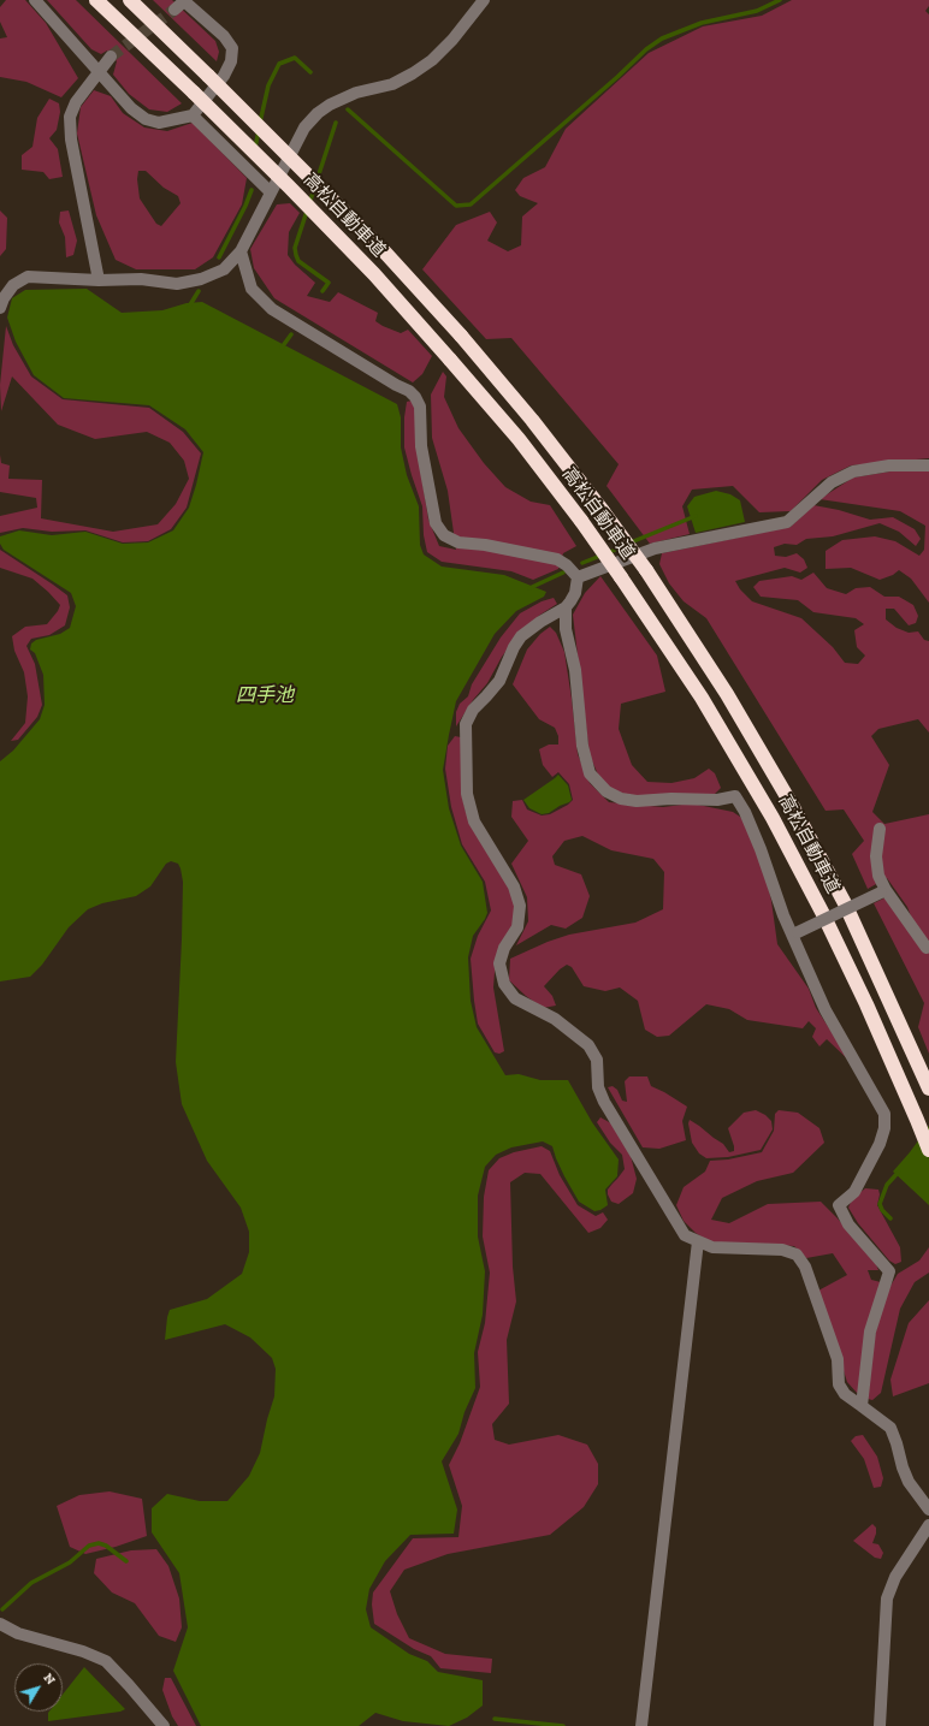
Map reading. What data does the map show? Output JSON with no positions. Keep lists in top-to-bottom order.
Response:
{
  "streets": {
    "highway": ["高松自動車道"]
  },
  "water": ["四手池"],
  "north": "top right"
}
